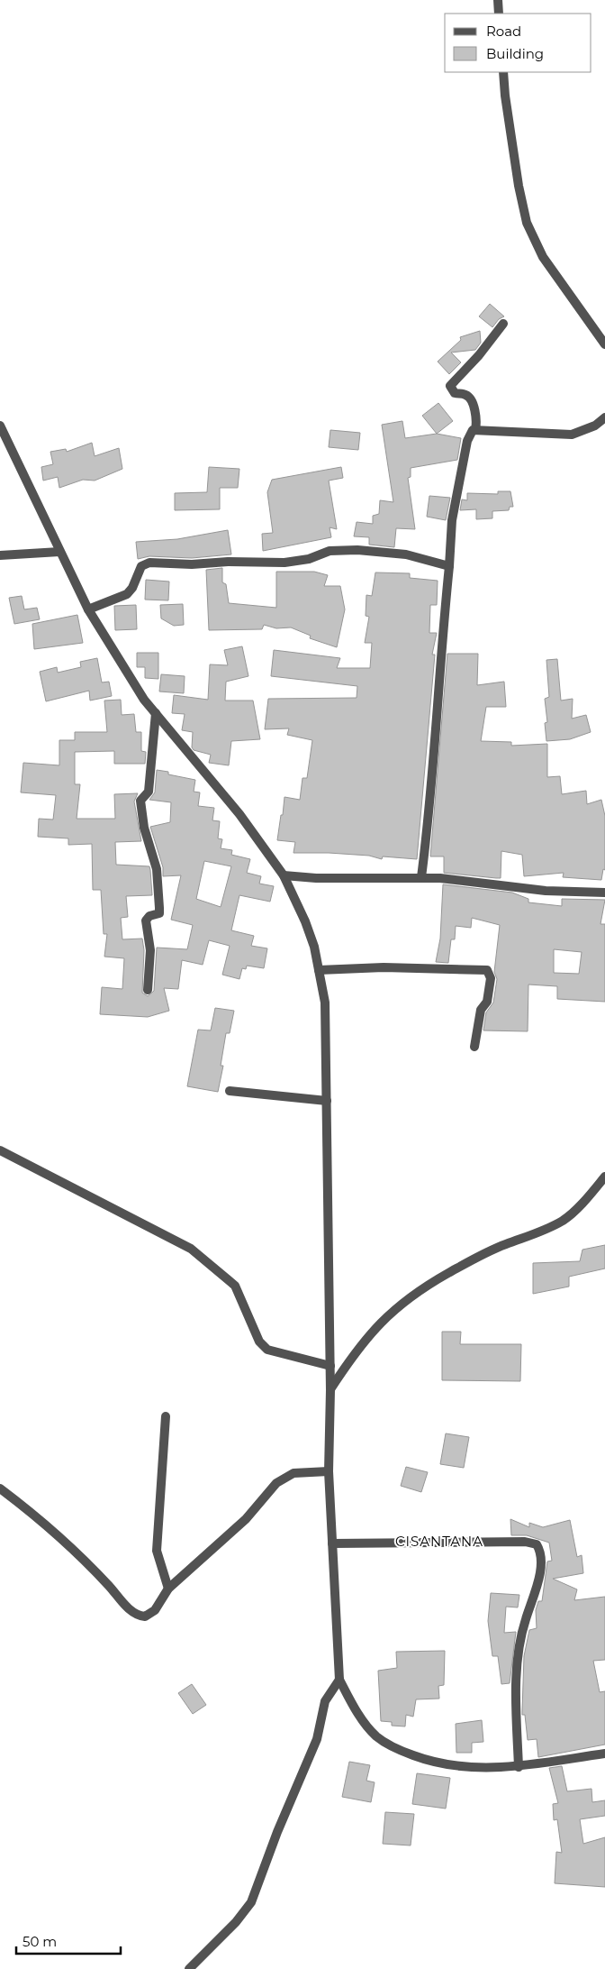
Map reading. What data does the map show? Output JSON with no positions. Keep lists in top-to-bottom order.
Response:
{
  "districts": ["CISANTANA"],
  "legend": ["Road", "Building"],
  "scale_bar": "50 m"
}
